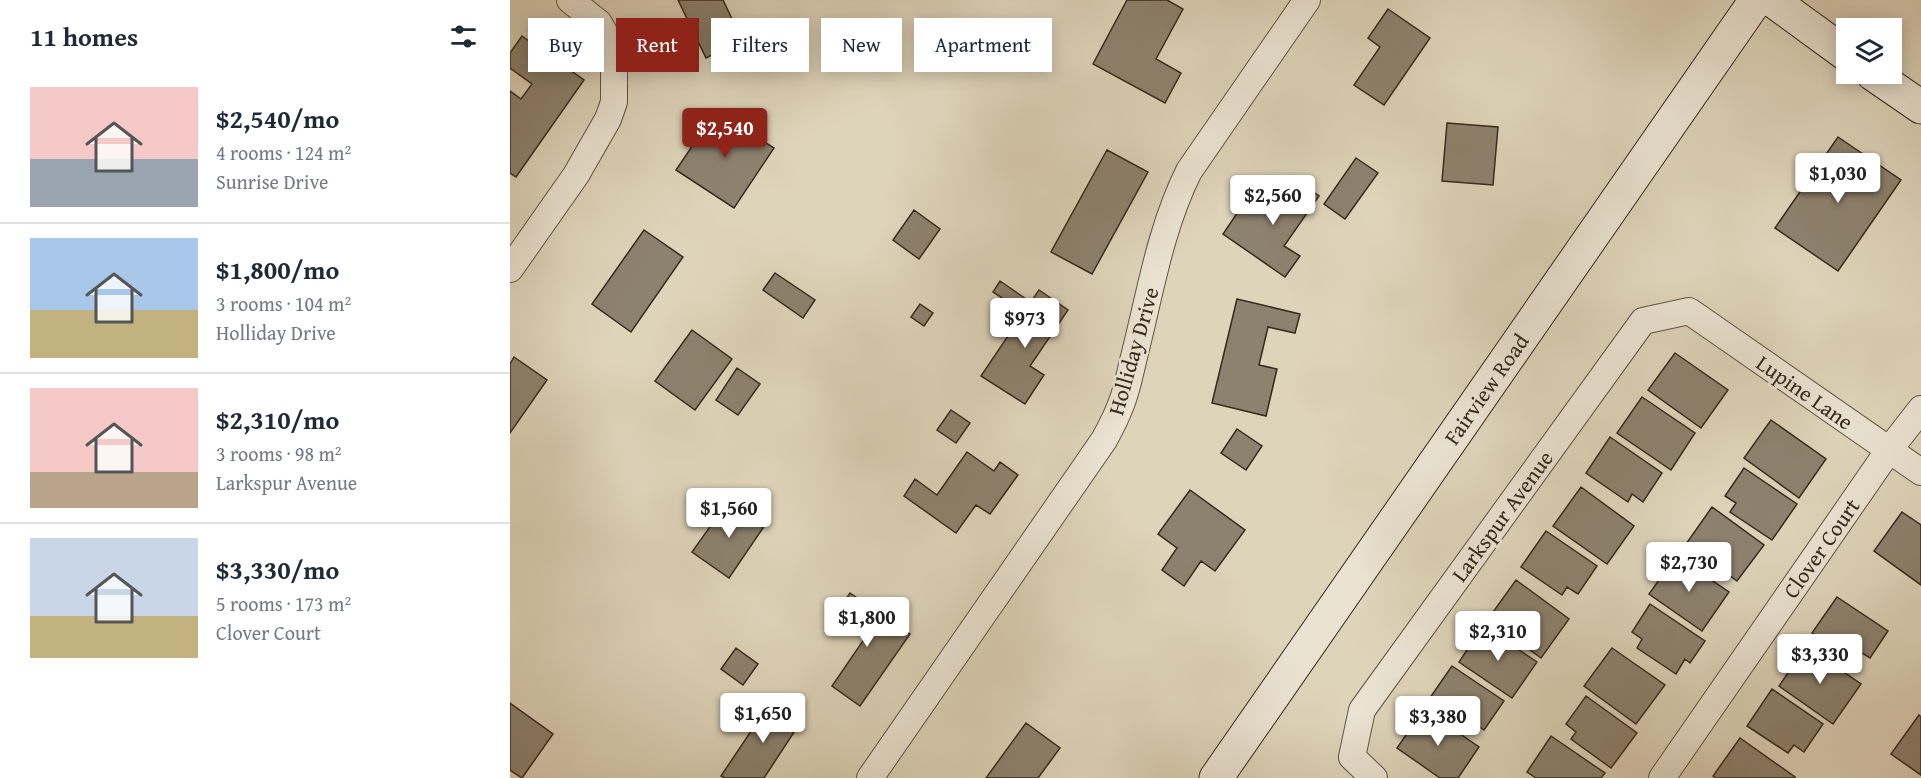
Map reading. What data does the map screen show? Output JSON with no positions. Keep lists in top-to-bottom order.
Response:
{
  "streets": {
    "main road": ["Fairview Road"],
    "street": [
      "Holliday Drive",
      "Lupine Lane",
      "Larkspur Avenue",
      "Clover Court"
    ]
  },
  "crossings": [
    ["Lupine Lane", "Larkspur Avenue"],
    ["Lupine Lane", "Clover Court"]
  ],
  "page": {
    "heading": "11 homes",
    "chip": [
      "Buy",
      "Rent",
      "Filters",
      "New",
      "Apartment"
    ],
    "list": [
      {
        "name": "$2,540/mo",
        "note": "4 rooms · 124 m² · Sunrise Drive"
      },
      {
        "name": "$1,800/mo",
        "note": "3 rooms · 104 m² · Holliday Drive"
      },
      {
        "name": "$2,310/mo",
        "note": "3 rooms · 98 m² · Larkspur Avenue"
      },
      {
        "name": "$3,330/mo",
        "note": "5 rooms · 173 m² · Clover Court"
      }
    ],
    "price": [
      "$2,540",
      "$1,030",
      "$2,560",
      "$973",
      "$1,560",
      "$2,730",
      "$1,800",
      "$2,310",
      "$3,330",
      "$1,650",
      "$3,380"
    ]
  }
}
